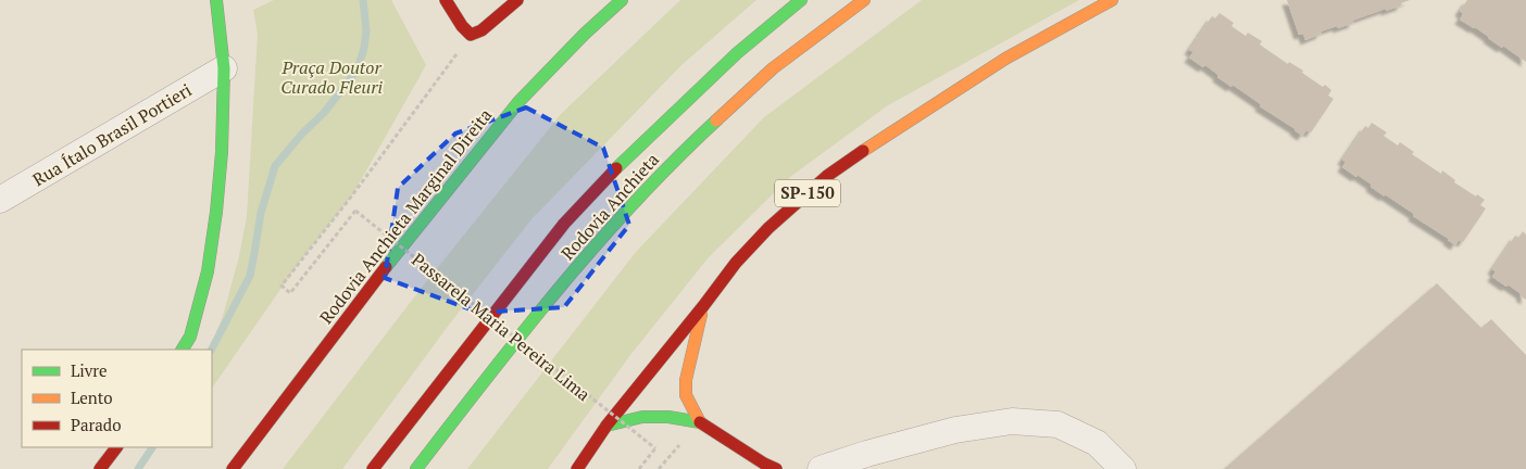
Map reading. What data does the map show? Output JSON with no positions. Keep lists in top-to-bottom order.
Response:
{
  "streets": {
    "main road": ["SP-150", "Rodovia Anchieta", "Rodovia Anchieta Marginal Direita"],
    "street": ["Rua Ítalo Brasil Portieri"],
    "path": ["Passarela Maria Pereira Lima"]
  },
  "parks": ["Praça Doutor Curado Fleuri"],
  "legend": ["Livre", "Lento", "Parado"]
}
